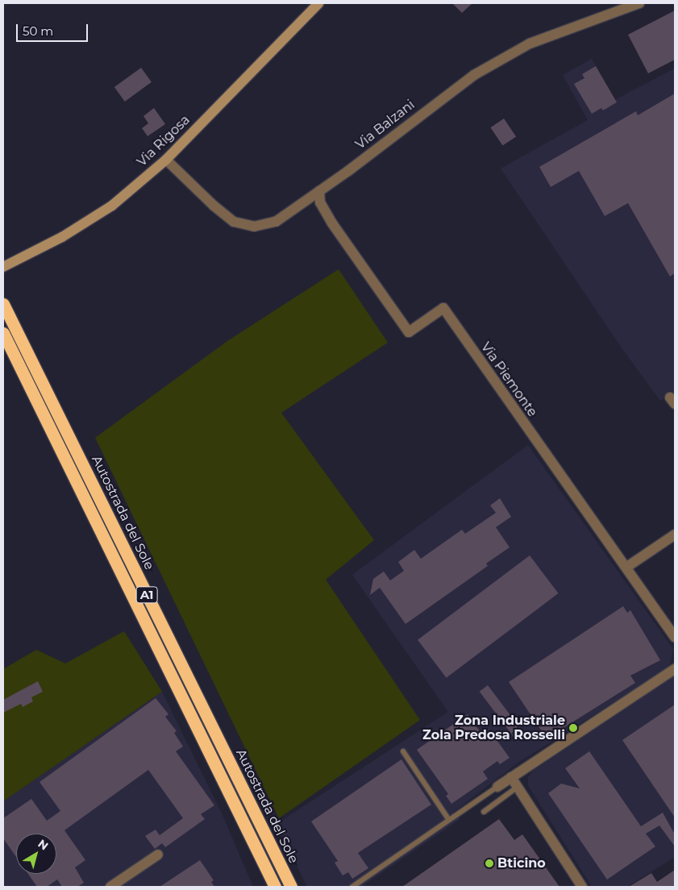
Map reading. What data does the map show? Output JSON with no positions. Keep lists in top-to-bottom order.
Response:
{
  "streets": {
    "highway": ["Autostrada del Sole", "A1"],
    "main road": ["Via Rigosa"],
    "street": ["Via Balzani", "Via Piemonte"]
  },
  "crossings": [
    ["Via Balzani", "Via Rigosa"],
    ["Via Balzani", "Via Piemonte"]
  ],
  "places": ["Zona Industriale Zola Predosa Rosselli", "Bticino"],
  "scale_bar": "50 m",
  "north": "top right"
}
